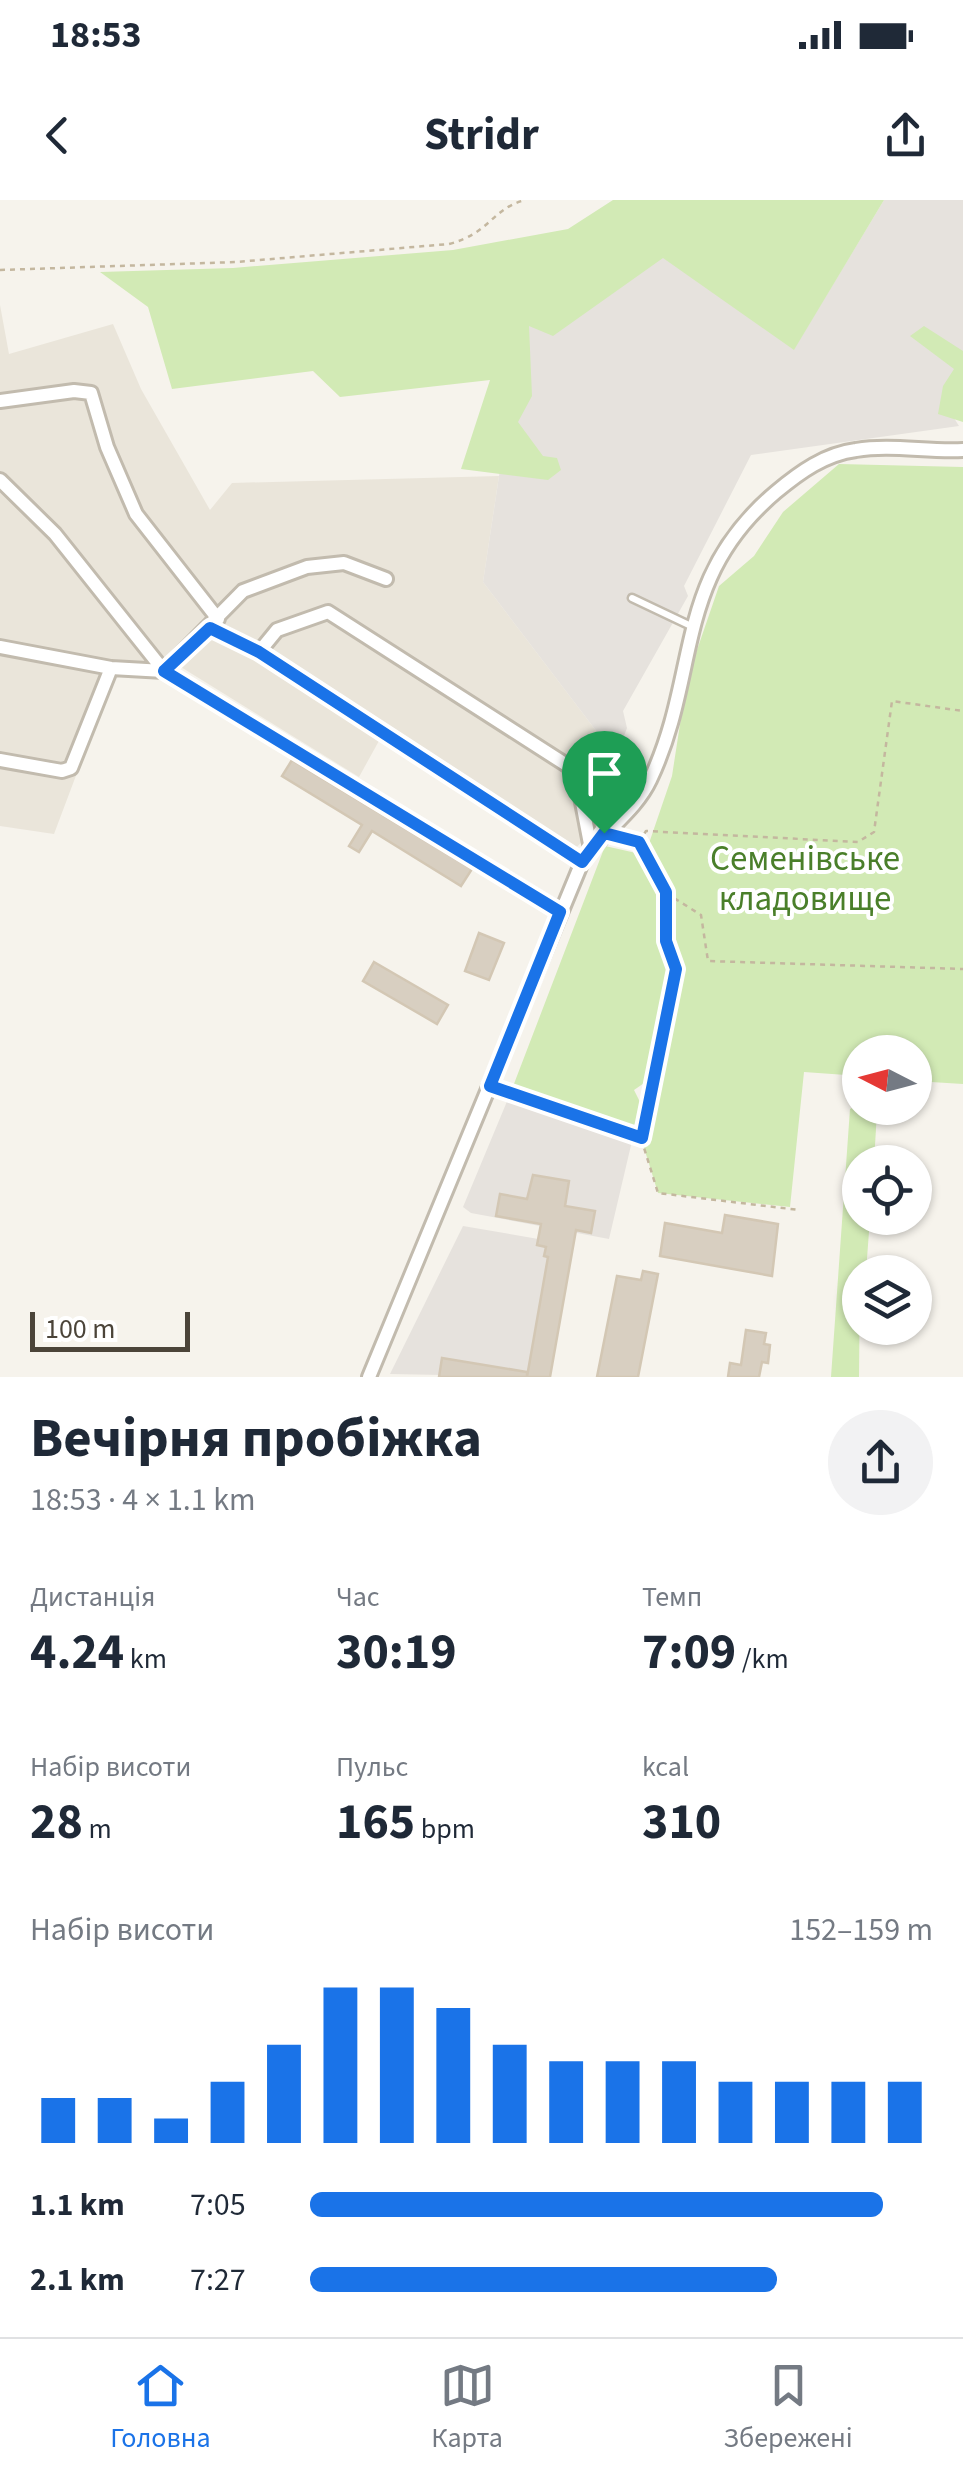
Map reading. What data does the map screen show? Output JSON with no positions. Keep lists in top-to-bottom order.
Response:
{
  "parks": ["Семенівське кладовище"],
  "scale_bar": "100 m",
  "north": "left",
  "page": {
    "status": "18:53",
    "header": "Stridr",
    "scale": "100 m",
    "heading": ["Вечірня пробіжка", "18:53 · 4 × 1.1 km"],
    "stats": [
      ["Дистанція", "4.24 km"],
      ["Час", "30:19"],
      ["Темп", "7:09 /km"],
      ["Набір висоти", "28 m"],
      ["Пульс", "165 bpm"],
      ["kcal", "310"]
    ],
    "chart": ["Набір висоти", "152–159 m"],
    "list": [
      {
        "name": "1.1 km",
        "note": "7:05"
      },
      {
        "name": "2.1 km",
        "note": "7:27"
      }
    ],
    "tabs": ["Головна", "Карта", "Збережені"]
  }
}
